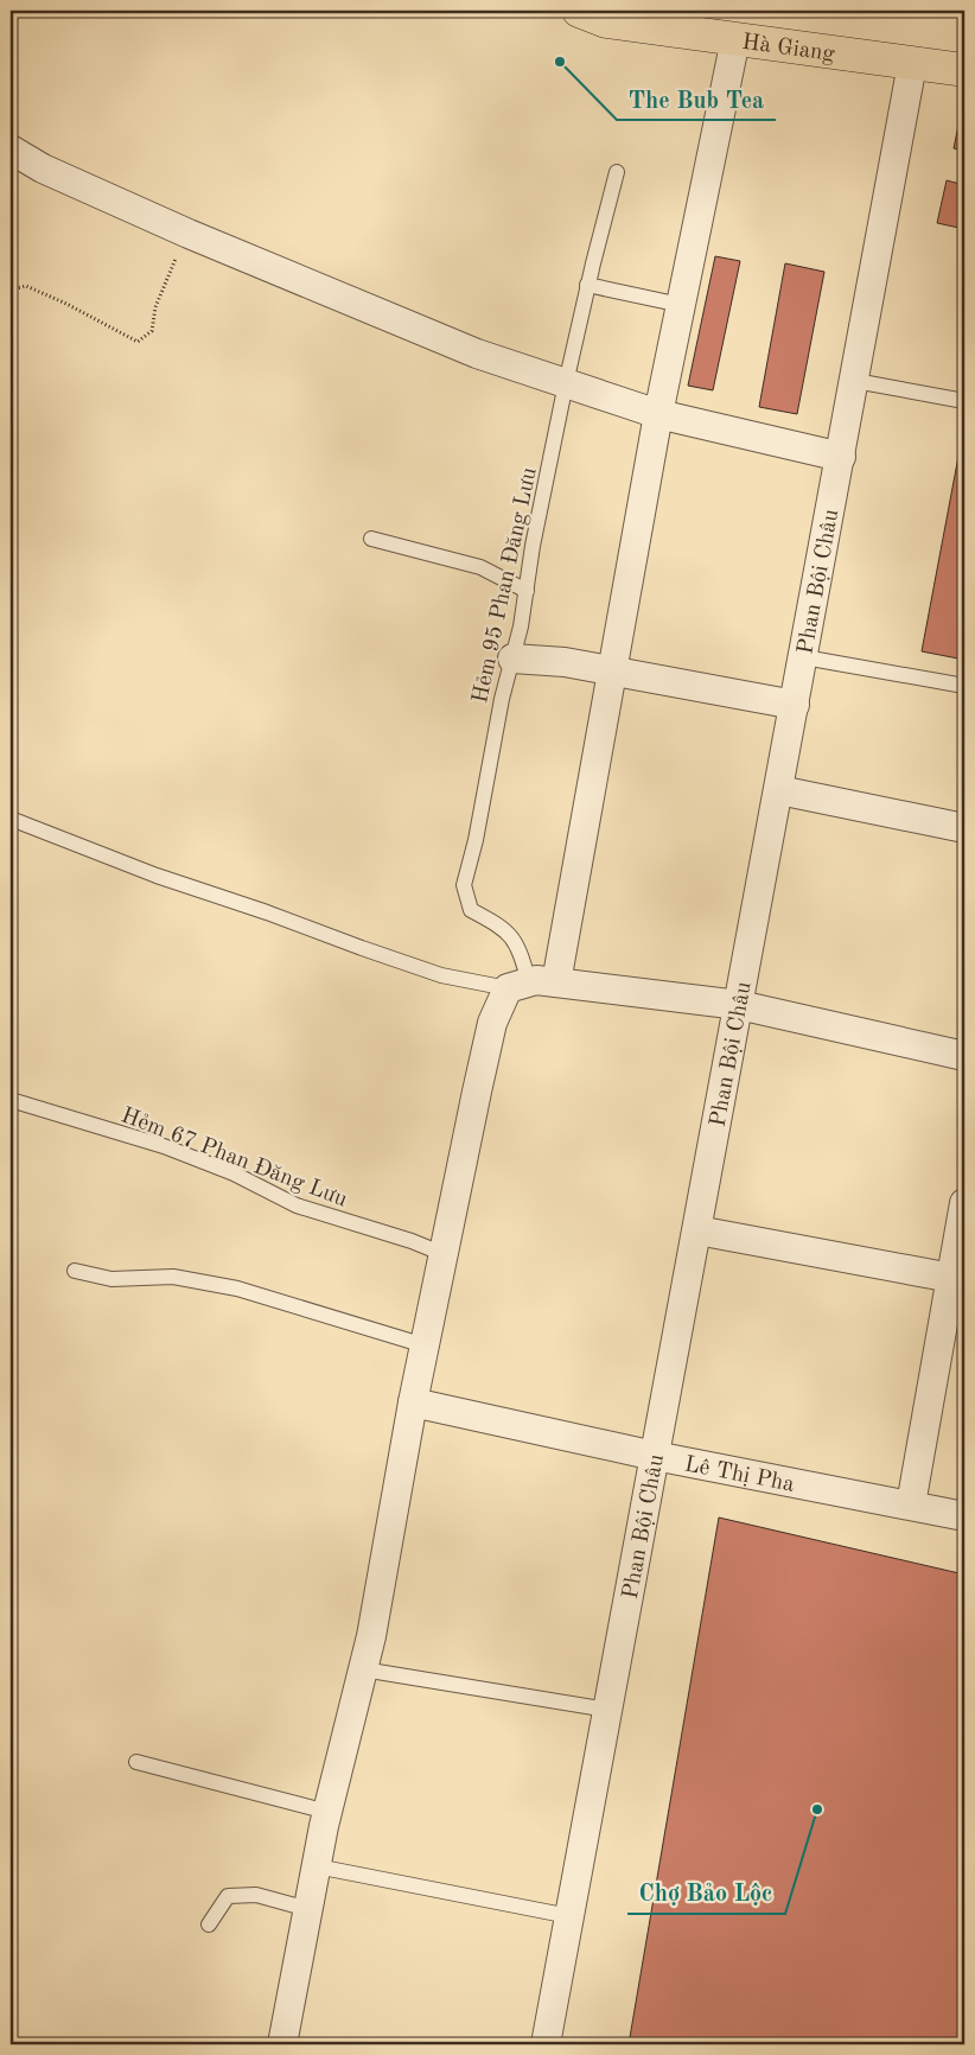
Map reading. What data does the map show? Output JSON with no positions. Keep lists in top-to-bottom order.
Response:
{
  "streets": {
    "highway": ["Hà Giang"],
    "street": ["Phan Bội Châu", "Lê Thị Pha"],
    "lane": ["Hẻm 95 Phan Đăng Lưu", "Hẻm 67 Phan Đăng Lưu"]
  },
  "crossings": [
    ["Hà Giang", "Phan Bội Châu"],
    ["Phan Bội Châu", "Lê Thị Pha"]
  ],
  "places": ["The Bub Tea", "Chợ Bảo Lộc"]
}
